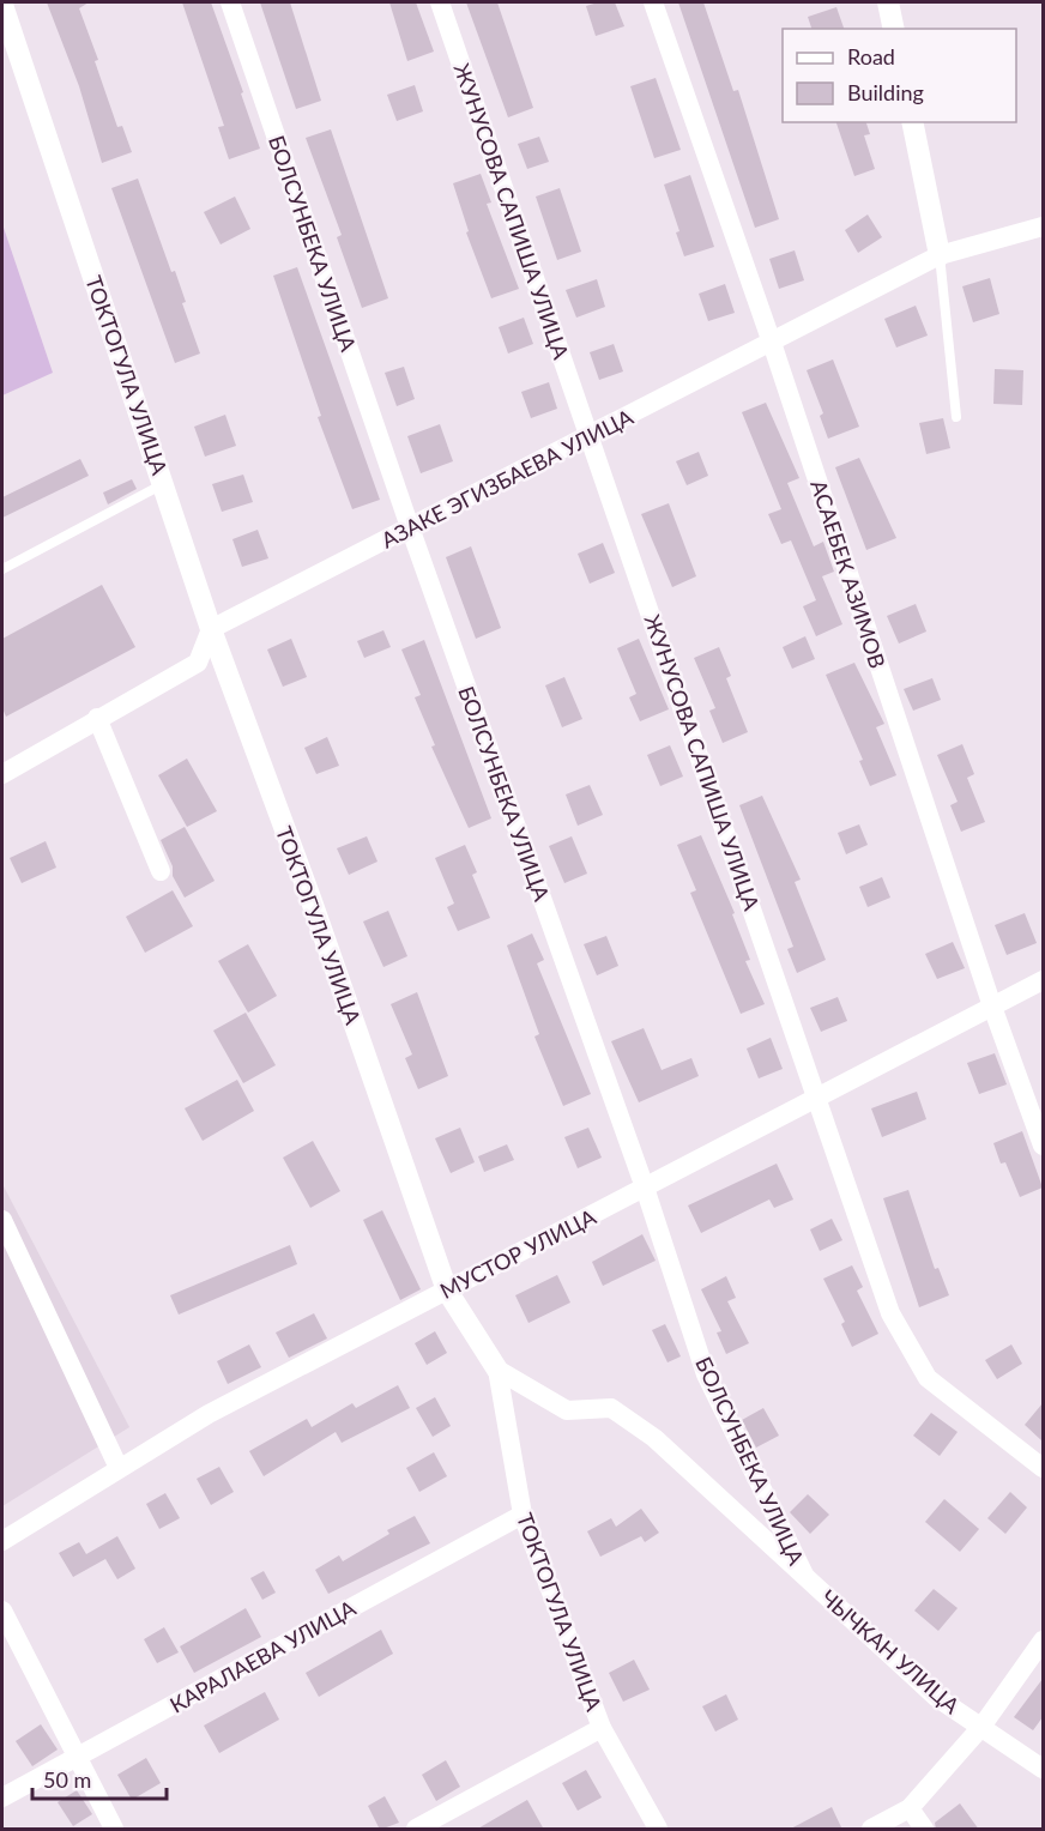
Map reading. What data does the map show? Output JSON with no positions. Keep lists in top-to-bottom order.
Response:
{
  "streets": {
    "street": [
      "ЖУНУСОВА САПИША УЛИЦА",
      "БОЛСУНБЕКА УЛИЦА",
      "ТОКТОГУЛА УЛИЦА",
      "АЗАКЕ ЭГИЗБАЕВА УЛИЦА",
      "АСАЕБЕК АЗИМОВ",
      "МУСТОР УЛИЦА",
      "ЧЫЧКАН УЛИЦА",
      "КАРАЛАЕВА УЛИЦА"
    ]
  },
  "crossings": [
    ["ЖУНУСОВА САПИША УЛИЦА", "АЗАКЕ ЭГИЗБАЕВА УЛИЦА"],
    ["ЖУНУСОВА САПИША УЛИЦА", "МУСТОР УЛИЦА"],
    ["БОЛСУНБЕКА УЛИЦА", "АЗАКЕ ЭГИЗБАЕВА УЛИЦА"],
    ["БОЛСУНБЕКА УЛИЦА", "МУСТОР УЛИЦА"],
    ["БОЛСУНБЕКА УЛИЦА", "ЧЫЧКАН УЛИЦА"],
    ["ТОКТОГУЛА УЛИЦА", "АЗАКЕ ЭГИЗБАЕВА УЛИЦА"],
    ["ТОКТОГУЛА УЛИЦА", "МУСТОР УЛИЦА"],
    ["ТОКТОГУЛА УЛИЦА", "ЧЫЧКАН УЛИЦА"],
    ["ТОКТОГУЛА УЛИЦА", "КАРАЛАЕВА УЛИЦА"],
    ["АЗАКЕ ЭГИЗБАЕВА УЛИЦА", "АСАЕБЕК АЗИМОВ"],
    ["АСАЕБЕК АЗИМОВ", "МУСТОР УЛИЦА"]
  ],
  "legend": ["Road", "Building"],
  "scale_bar": "50 m"
}
